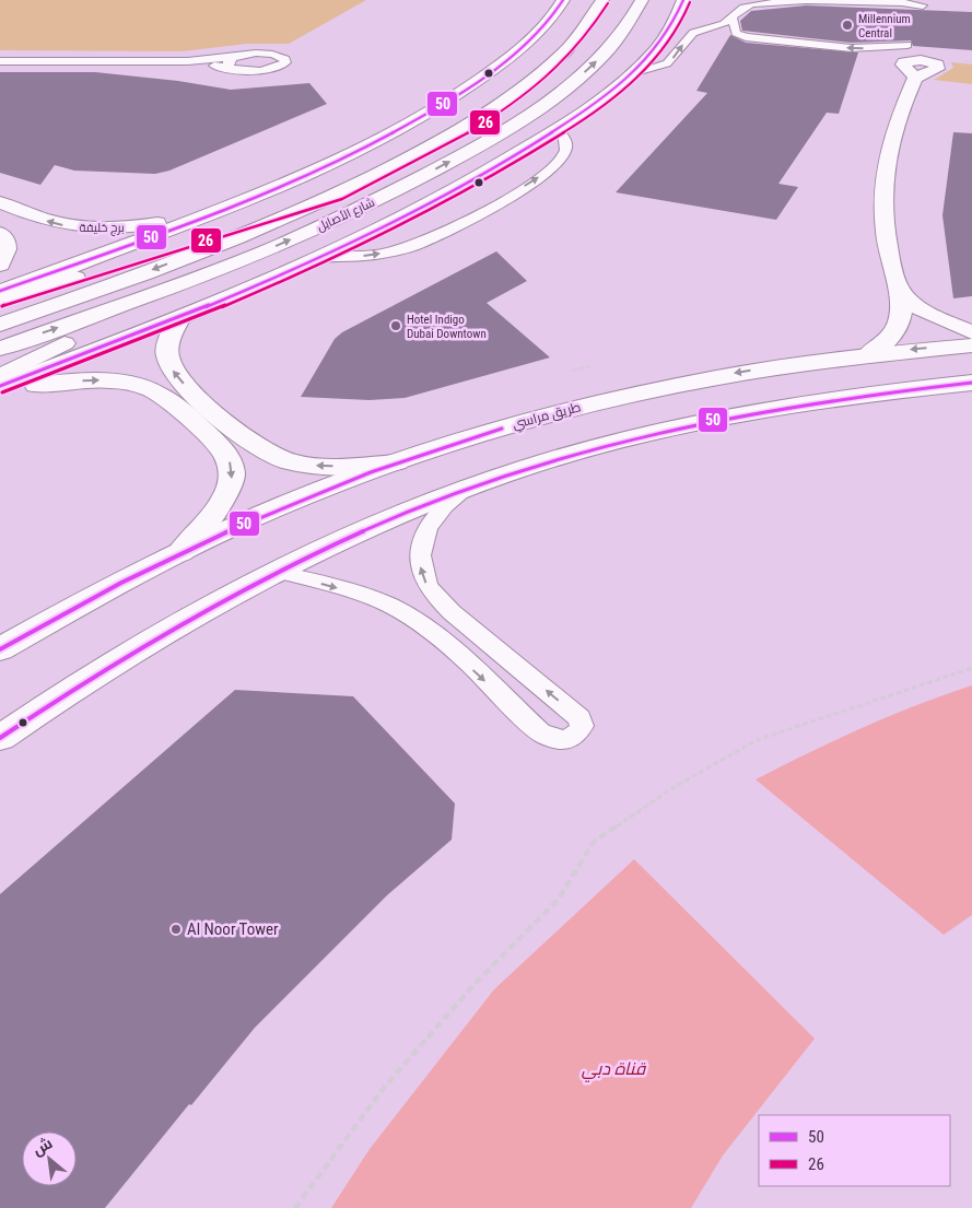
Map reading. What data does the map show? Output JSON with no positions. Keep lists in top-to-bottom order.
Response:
{
  "streets": {
    "main road": ["شارع الأصايل", "برج خليفة", "طريق مراسي"]
  },
  "water": ["قناة دبي"],
  "places": ["Millennium Central", "Hotel Indigo Dubai Downtown", "Al Noor Tower"],
  "lines": ["transit line 50", "transit line 26"],
  "legend": ["50", "26"],
  "north": "top left"
}
